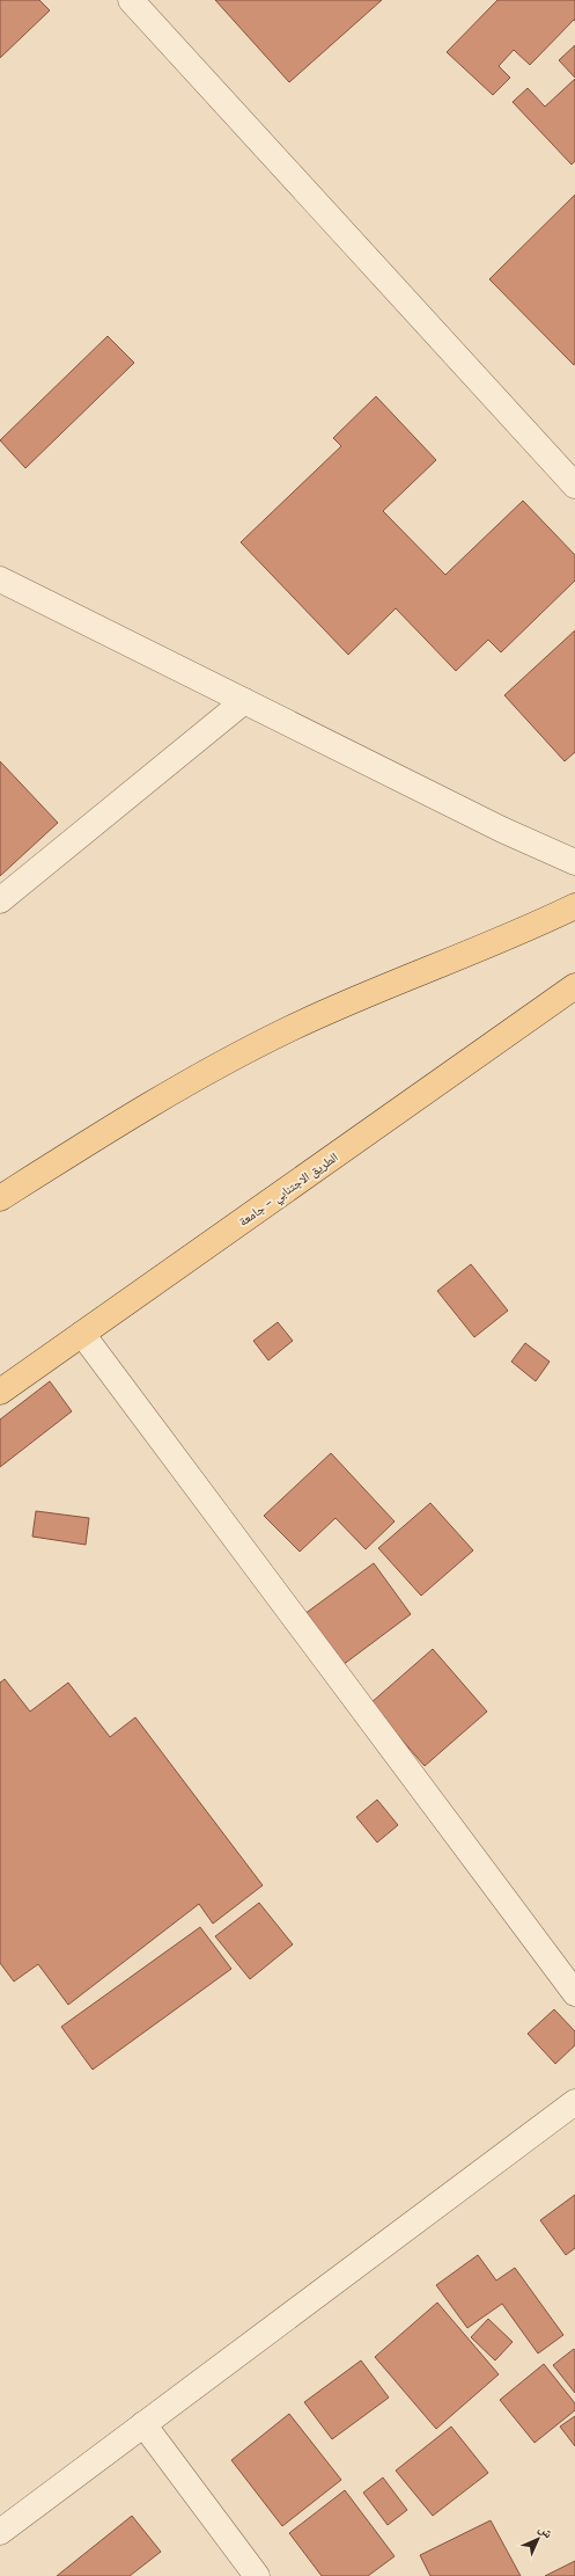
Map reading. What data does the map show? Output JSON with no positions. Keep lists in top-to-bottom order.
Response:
{
  "streets": {
    "main road": ["الطريق الاجتنابي - جامعة"]
  },
  "north": "top right"
}
